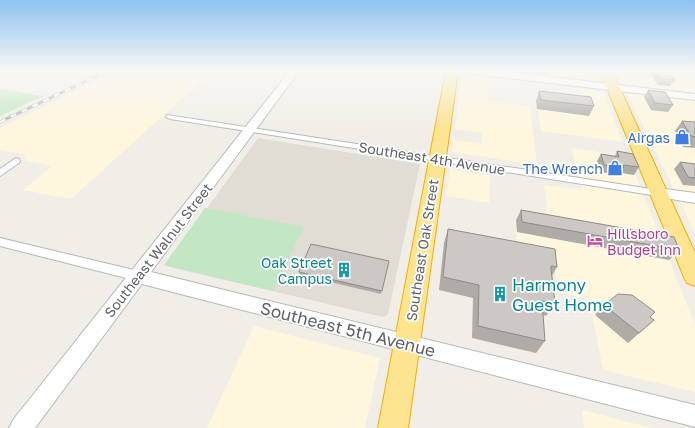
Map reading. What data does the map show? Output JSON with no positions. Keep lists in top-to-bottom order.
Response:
{
  "streets": {
    "highway": ["Southeast Oak Street"],
    "street": ["Southeast 4th Avenue", "Southeast Walnut Street", "Southeast 5th Avenue"]
  },
  "crossings": [
    ["Southeast 4th Avenue", "Southeast Walnut Street"],
    ["Southeast 4th Avenue", "Southeast Oak Street"],
    ["Southeast Walnut Street", "Southeast 5th Avenue"],
    ["Southeast Oak Street", "Southeast 5th Avenue"]
  ],
  "places": {
    "shop": ["Airgas", "The Wrench"],
    "hotel": ["Hillsboro Budget Inn"],
    "building": ["Oak Street Campus", "Harmony Guest Home"]
  }
}
